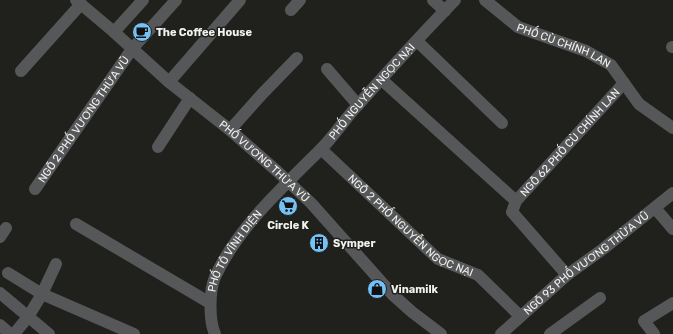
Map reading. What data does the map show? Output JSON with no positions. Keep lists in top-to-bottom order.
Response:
{
  "streets": {
    "street": [
      "PHỐ CÙ CHÍNH LAN",
      "PHỐ NGUYỄN NGỌC NẠI",
      "NGÕ 2 PHỐ VƯƠNG THỪA VŨ",
      "NGÕ 62 PHỐ CÙ CHÍNH LAN",
      "PHỐ VƯƠNG THỪA VŨ",
      "NGÕ 2 PHỐ NGUYỄN NGỌC NẠI",
      "PHỐ TÔ VĨNH DIỆN",
      "NGÕ 93 PHỐ VƯƠNG THỪA VŨ"
    ]
  },
  "crossings": [
    ["PHỐ CÙ CHÍNH LAN", "NGÕ 62 PHỐ CÙ CHÍNH LAN"],
    ["PHỐ NGUYỄN NGỌC NẠI", "PHỐ VƯƠNG THỪA VŨ"],
    ["PHỐ NGUYỄN NGỌC NẠI", "NGÕ 2 PHỐ NGUYỄN NGỌC NẠI"],
    ["PHỐ NGUYỄN NGỌC NẠI", "PHỐ TÔ VĨNH DIỆN"],
    ["NGÕ 2 PHỐ VƯƠNG THỪA VŨ", "PHỐ VƯƠNG THỪA VŨ"],
    ["PHỐ VƯƠNG THỪA VŨ", "PHỐ TÔ VĨNH DIỆN"],
    ["NGÕ 2 PHỐ NGUYỄN NGỌC NẠI", "NGÕ 93 PHỐ VƯƠNG THỪA VŨ"]
  ],
  "places": {
    "cafe": ["The Coffee House"],
    "supermarket": ["Circle K"],
    "building": ["Symper"],
    "shop": ["Vinamilk"]
  }
}
